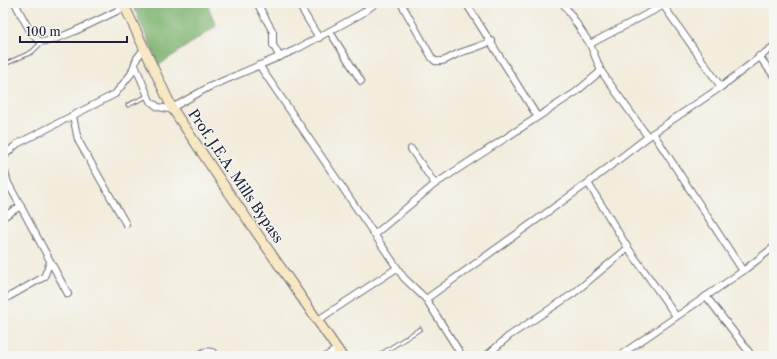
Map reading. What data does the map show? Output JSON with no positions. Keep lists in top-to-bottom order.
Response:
{
  "streets": {
    "street": ["Prof. J.E.A. Mills Bypass"]
  },
  "scale_bar": "100 m"
}
